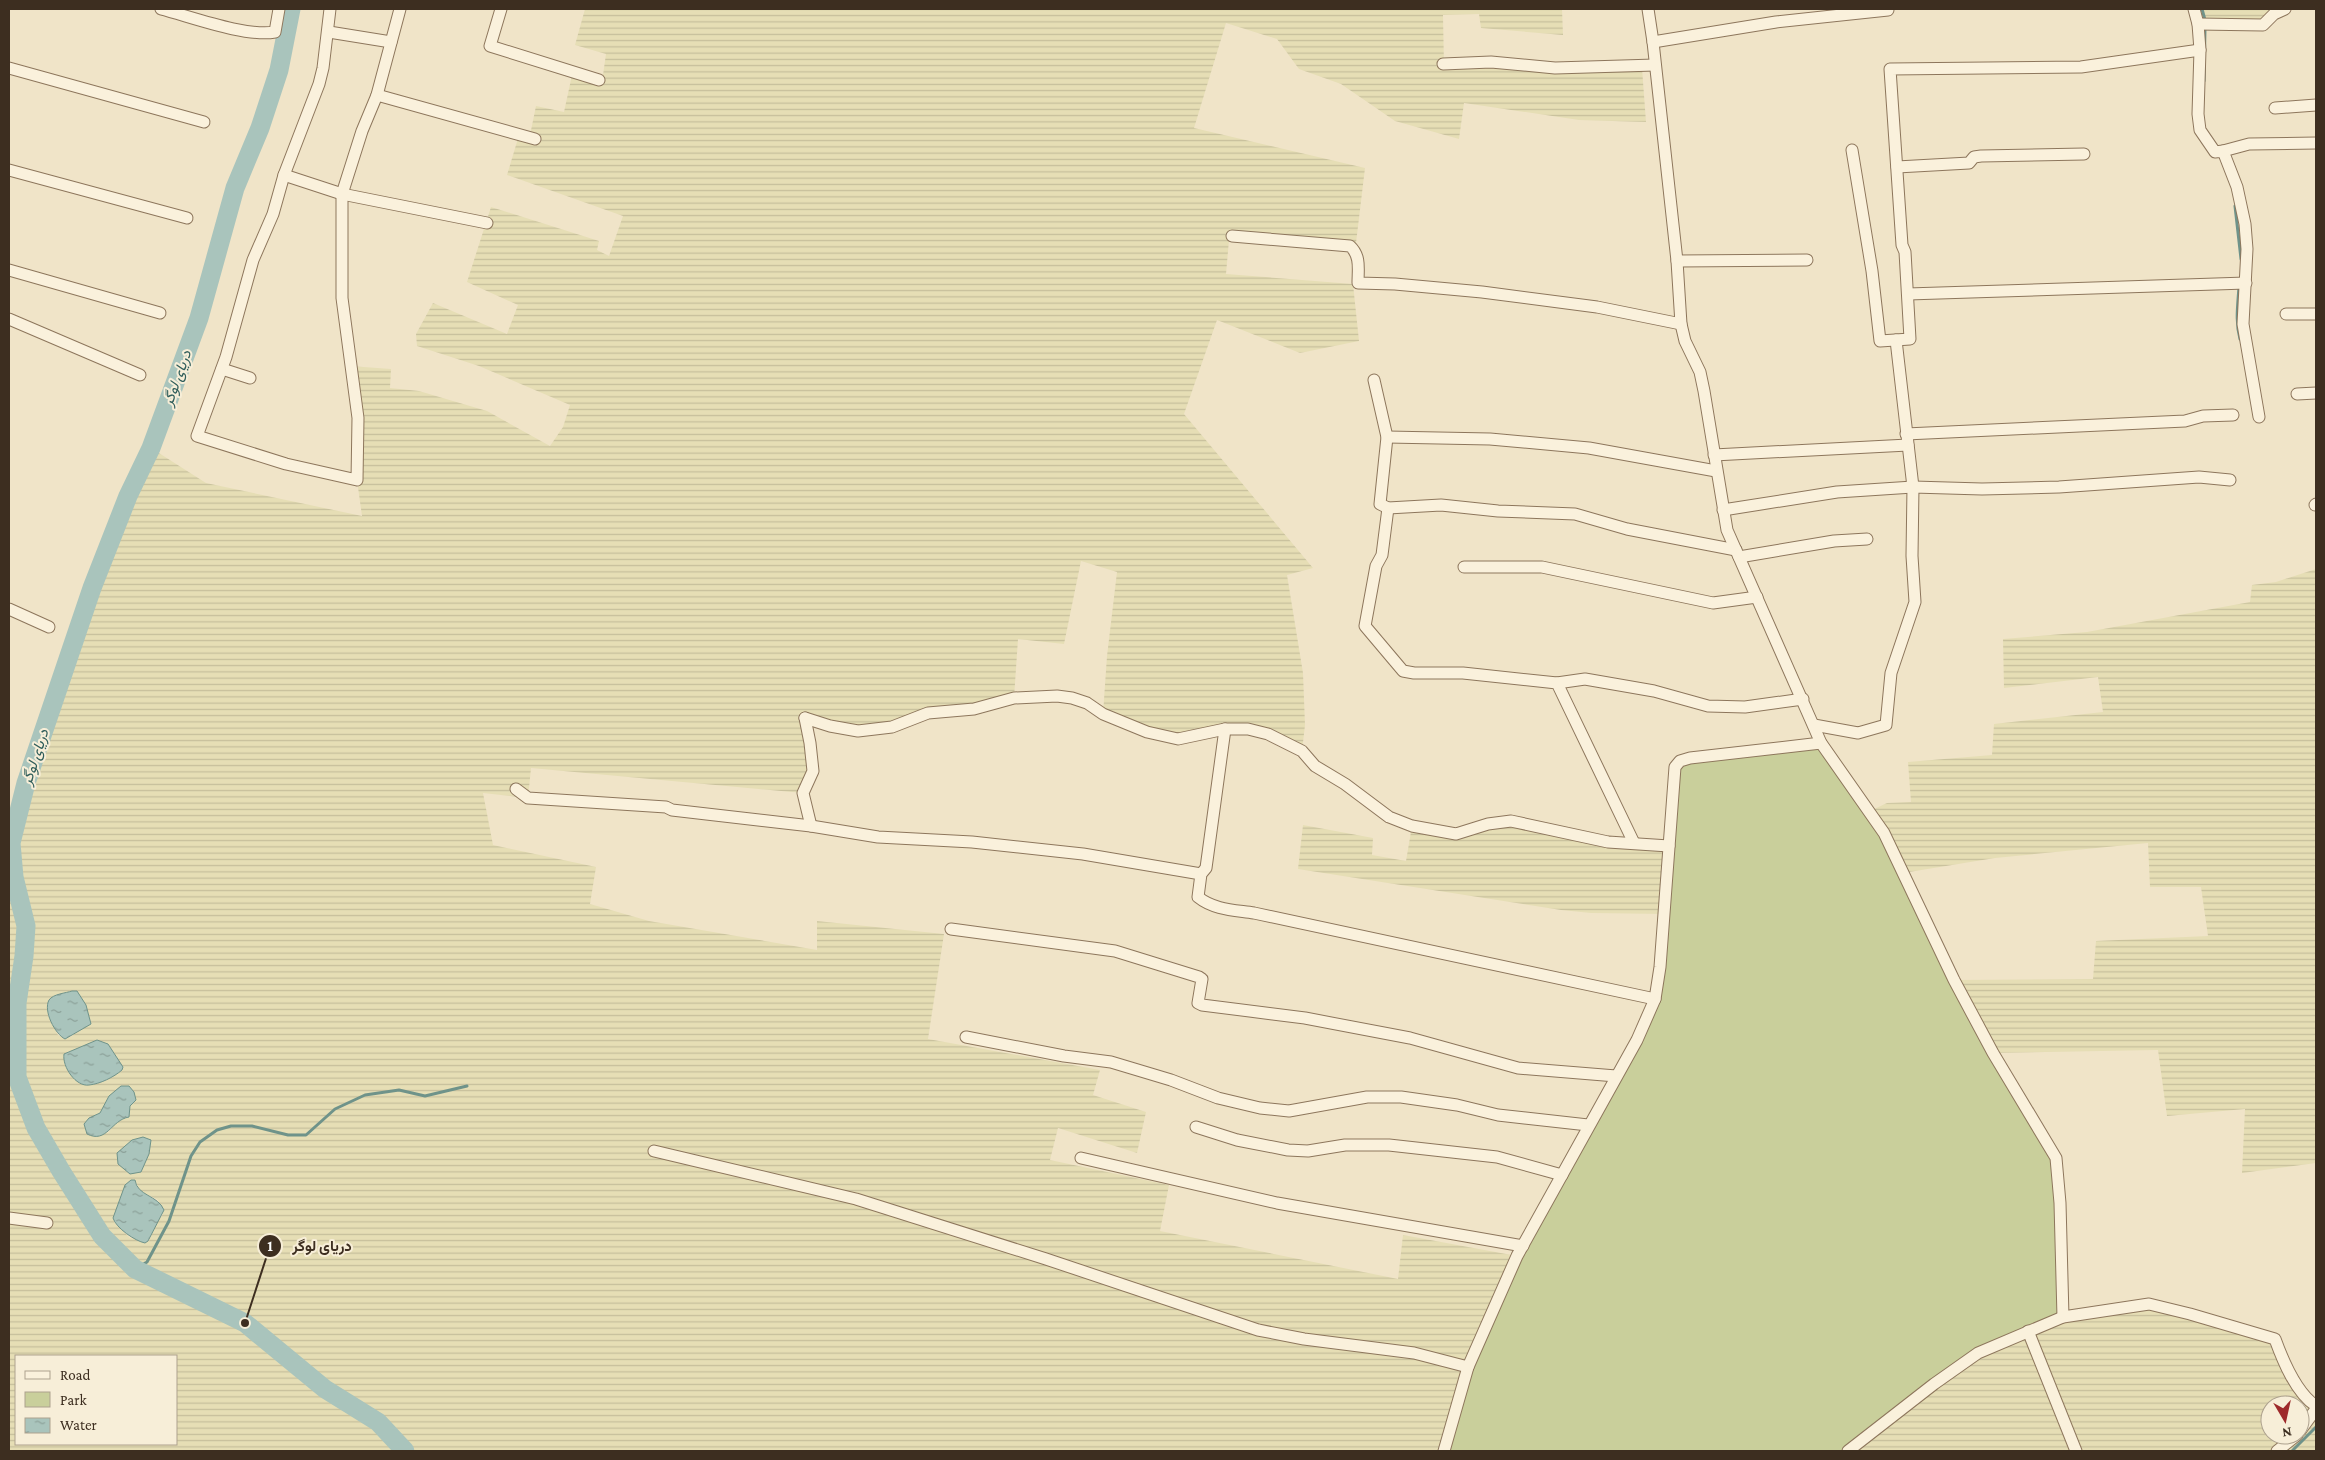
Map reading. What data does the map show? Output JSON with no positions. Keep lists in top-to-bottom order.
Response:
{
  "water": ["دریای لوگر"],
  "places": ["دریای لوگر"],
  "legend": ["Road", "Park", "Water"],
  "north": "bottom"
}
